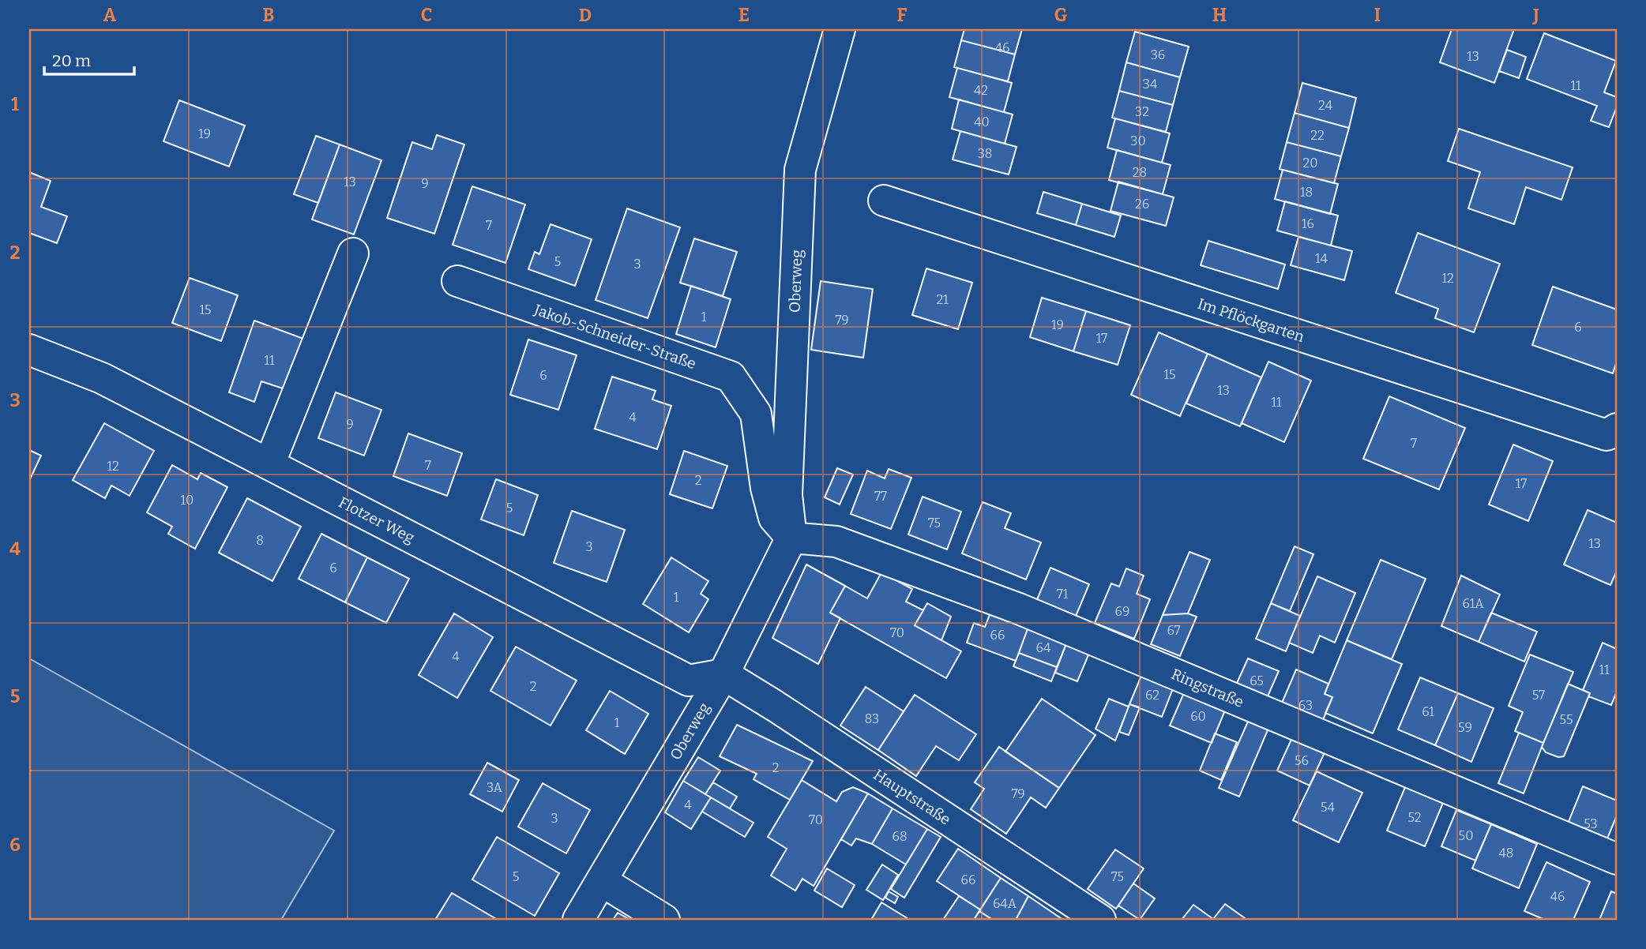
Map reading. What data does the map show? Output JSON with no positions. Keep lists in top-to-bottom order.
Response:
{
  "streets": {
    "street": [
      "Oberweg",
      "Im Pflöckgarten",
      "Jakob-Schneider-Straße",
      "Flotzer Weg",
      "Ringstraße",
      "Hauptstraße"
    ]
  },
  "crossings": [
    ["Oberweg", "Jakob-Schneider-Straße"],
    ["Oberweg", "Flotzer Weg"],
    ["Oberweg", "Ringstraße"],
    ["Oberweg", "Hauptstraße"],
    ["Jakob-Schneider-Straße", "Ringstraße"],
    ["Flotzer Weg", "Hauptstraße"]
  ],
  "house_numbers": [
    "46",
    "36",
    "13",
    "34",
    "11",
    "42",
    "24",
    "32",
    "40",
    "19",
    "22",
    "30",
    "38",
    "20",
    "28",
    "13",
    "9",
    "18",
    "26",
    "16",
    "7",
    "14",
    "5",
    "3",
    "12",
    "21",
    "15",
    "1",
    "79",
    "19",
    "6",
    "17",
    "11",
    "15",
    "6",
    "13",
    "11",
    "4",
    "9",
    "7",
    "7",
    "12",
    "2",
    "17",
    "77",
    "10",
    "5",
    "75",
    "8",
    "13",
    "3",
    "6",
    "71",
    "1",
    "61A",
    "69",
    "67",
    "70",
    "66",
    "64",
    "4",
    "11",
    "65",
    "2",
    "62",
    "57",
    "63",
    "61",
    "60",
    "83",
    "55",
    "1",
    "59",
    "56",
    "2",
    "3A",
    "79",
    "4",
    "54",
    "52",
    "3",
    "70",
    "53",
    "50",
    "68",
    "48",
    "5",
    "75",
    "66",
    "46",
    "64A"
  ],
  "scale_bar": "20 m",
  "grid": {
    "columns": [
      "A",
      "B",
      "C",
      "D",
      "E",
      "F",
      "G",
      "H",
      "I",
      "J"
    ],
    "rows": [
      "1",
      "2",
      "3",
      "4",
      "5",
      "6"
    ]
  }
}
